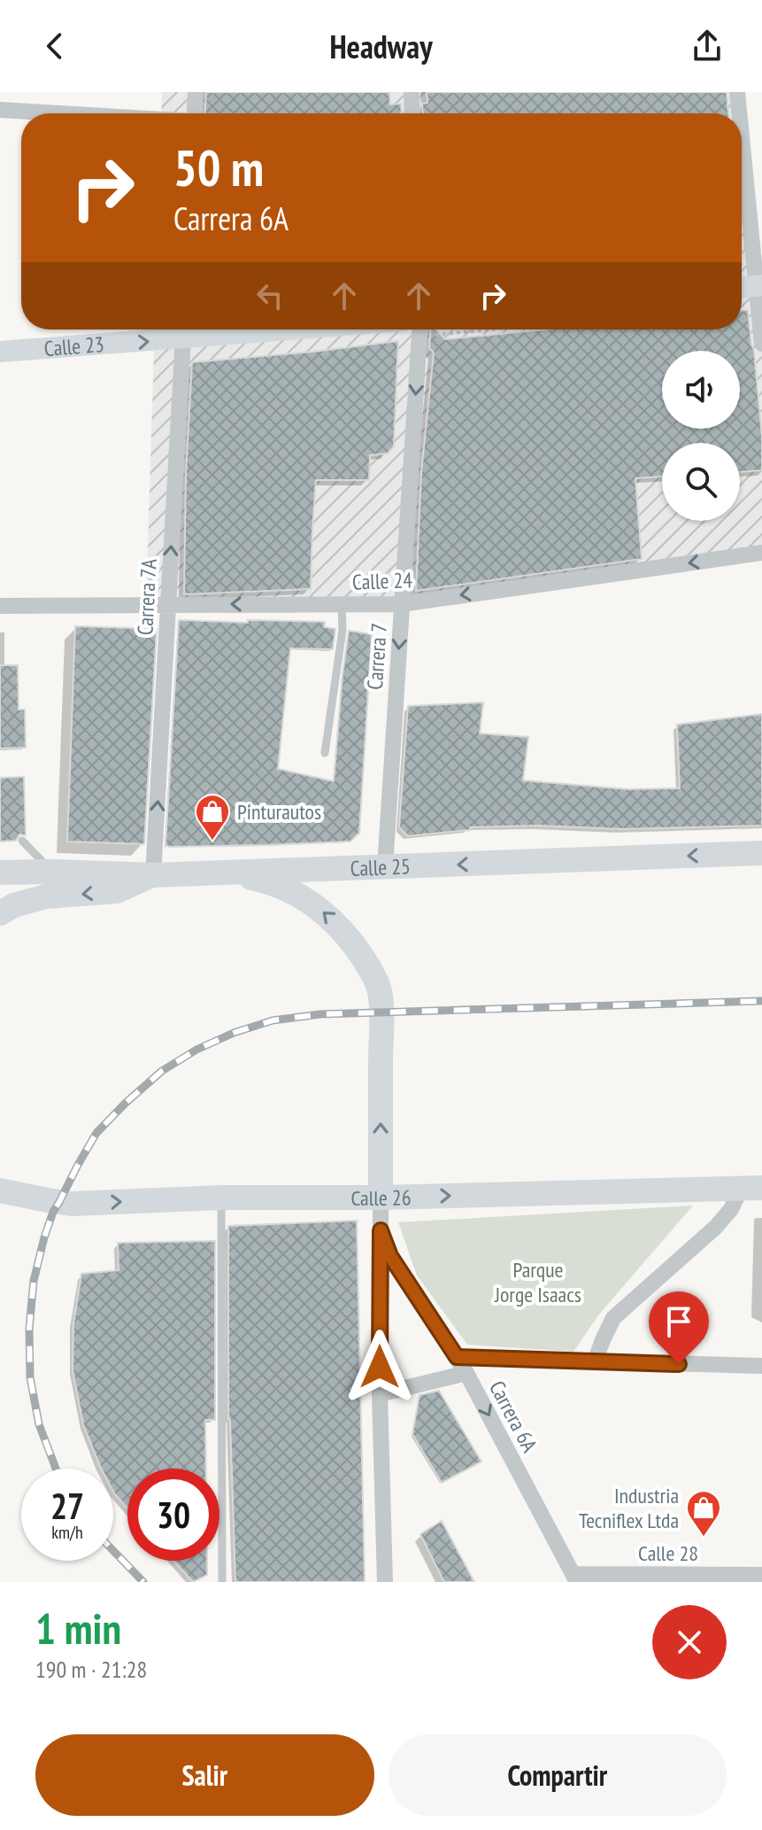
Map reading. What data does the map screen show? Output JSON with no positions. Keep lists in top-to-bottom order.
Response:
{
  "streets": {
    "main road": ["Calle 23", "Calle 25", "Calle 26"],
    "street": [
      "Calle 24",
      "Carrera 7A",
      "Carrera 7",
      "Carrera 6A",
      "Calle 28"
    ]
  },
  "crossings": [
    ["Calle 23", "Carrera 7A"],
    ["Calle 24", "Carrera 7A"],
    ["Calle 24", "Carrera 7"],
    ["Carrera 7A", "Calle 25"],
    ["Carrera 7", "Calle 25"],
    ["Calle 26", "Carrera 6A"],
    ["Carrera 6A", "Calle 28"]
  ],
  "one_way": [
    "Calle 23",
    "Calle 24",
    "Carrera 7A",
    "Carrera 7",
    "Calle 25",
    "Calle 26",
    "Carrera 6A"
  ],
  "parks": ["Parque Jorge Isaacs"],
  "places": {
    "shop": ["Pinturautos", "Industria Tecniflex Ltda"]
  },
  "page": {
    "header": "Headway",
    "turn": ["50 m", "Carrera 6A"],
    "speed": "27 km/h",
    "limit": "30",
    "heading": ["1 min", "190 m · 21:28"],
    "buttons": ["Salir", "Compartir"]
  }
}
